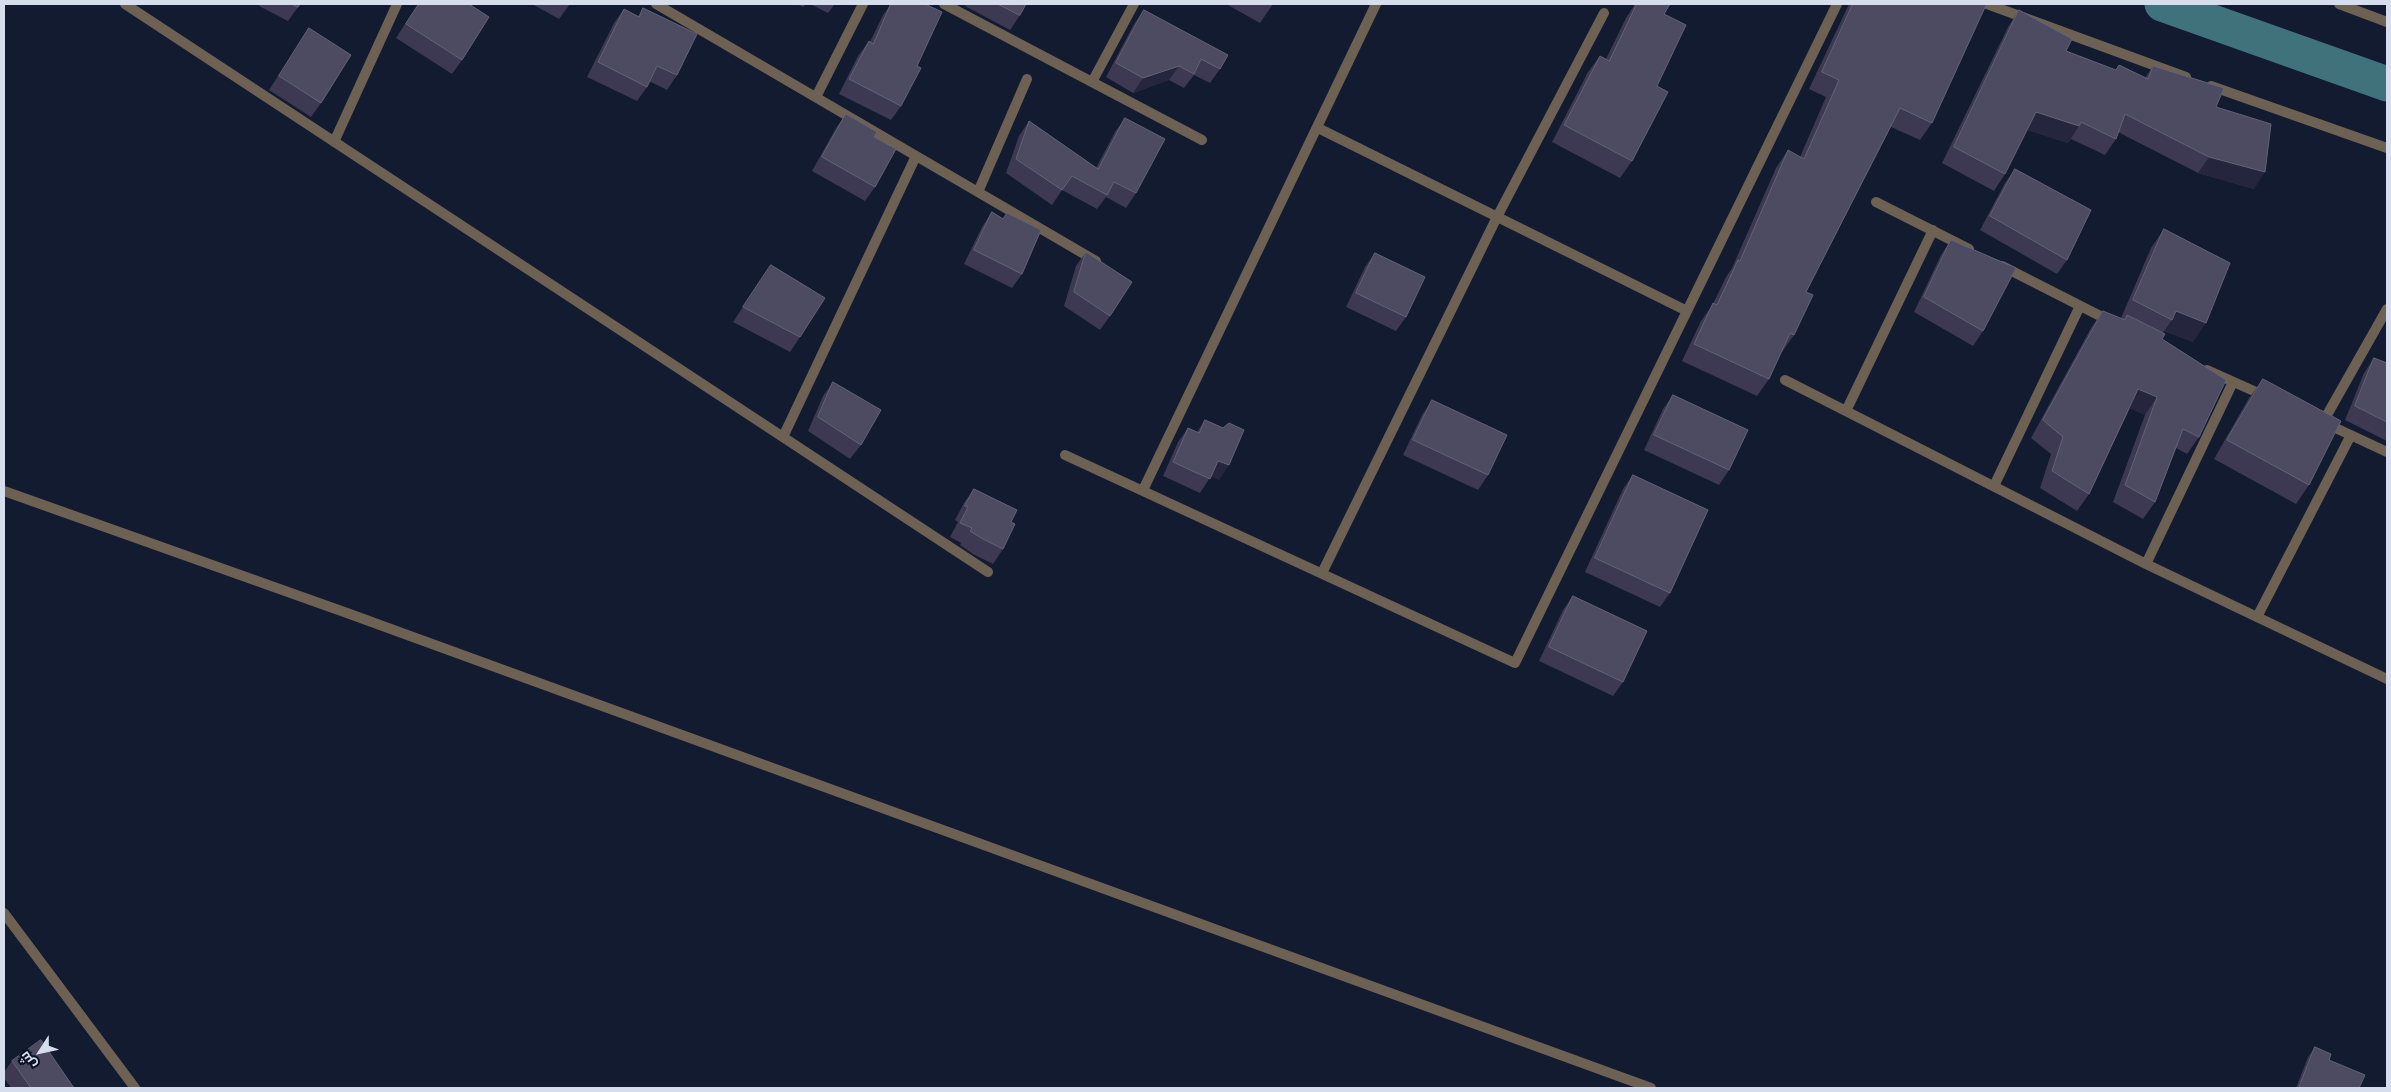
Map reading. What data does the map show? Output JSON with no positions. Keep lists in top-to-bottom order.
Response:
{
  "north": "bottom left"
}
